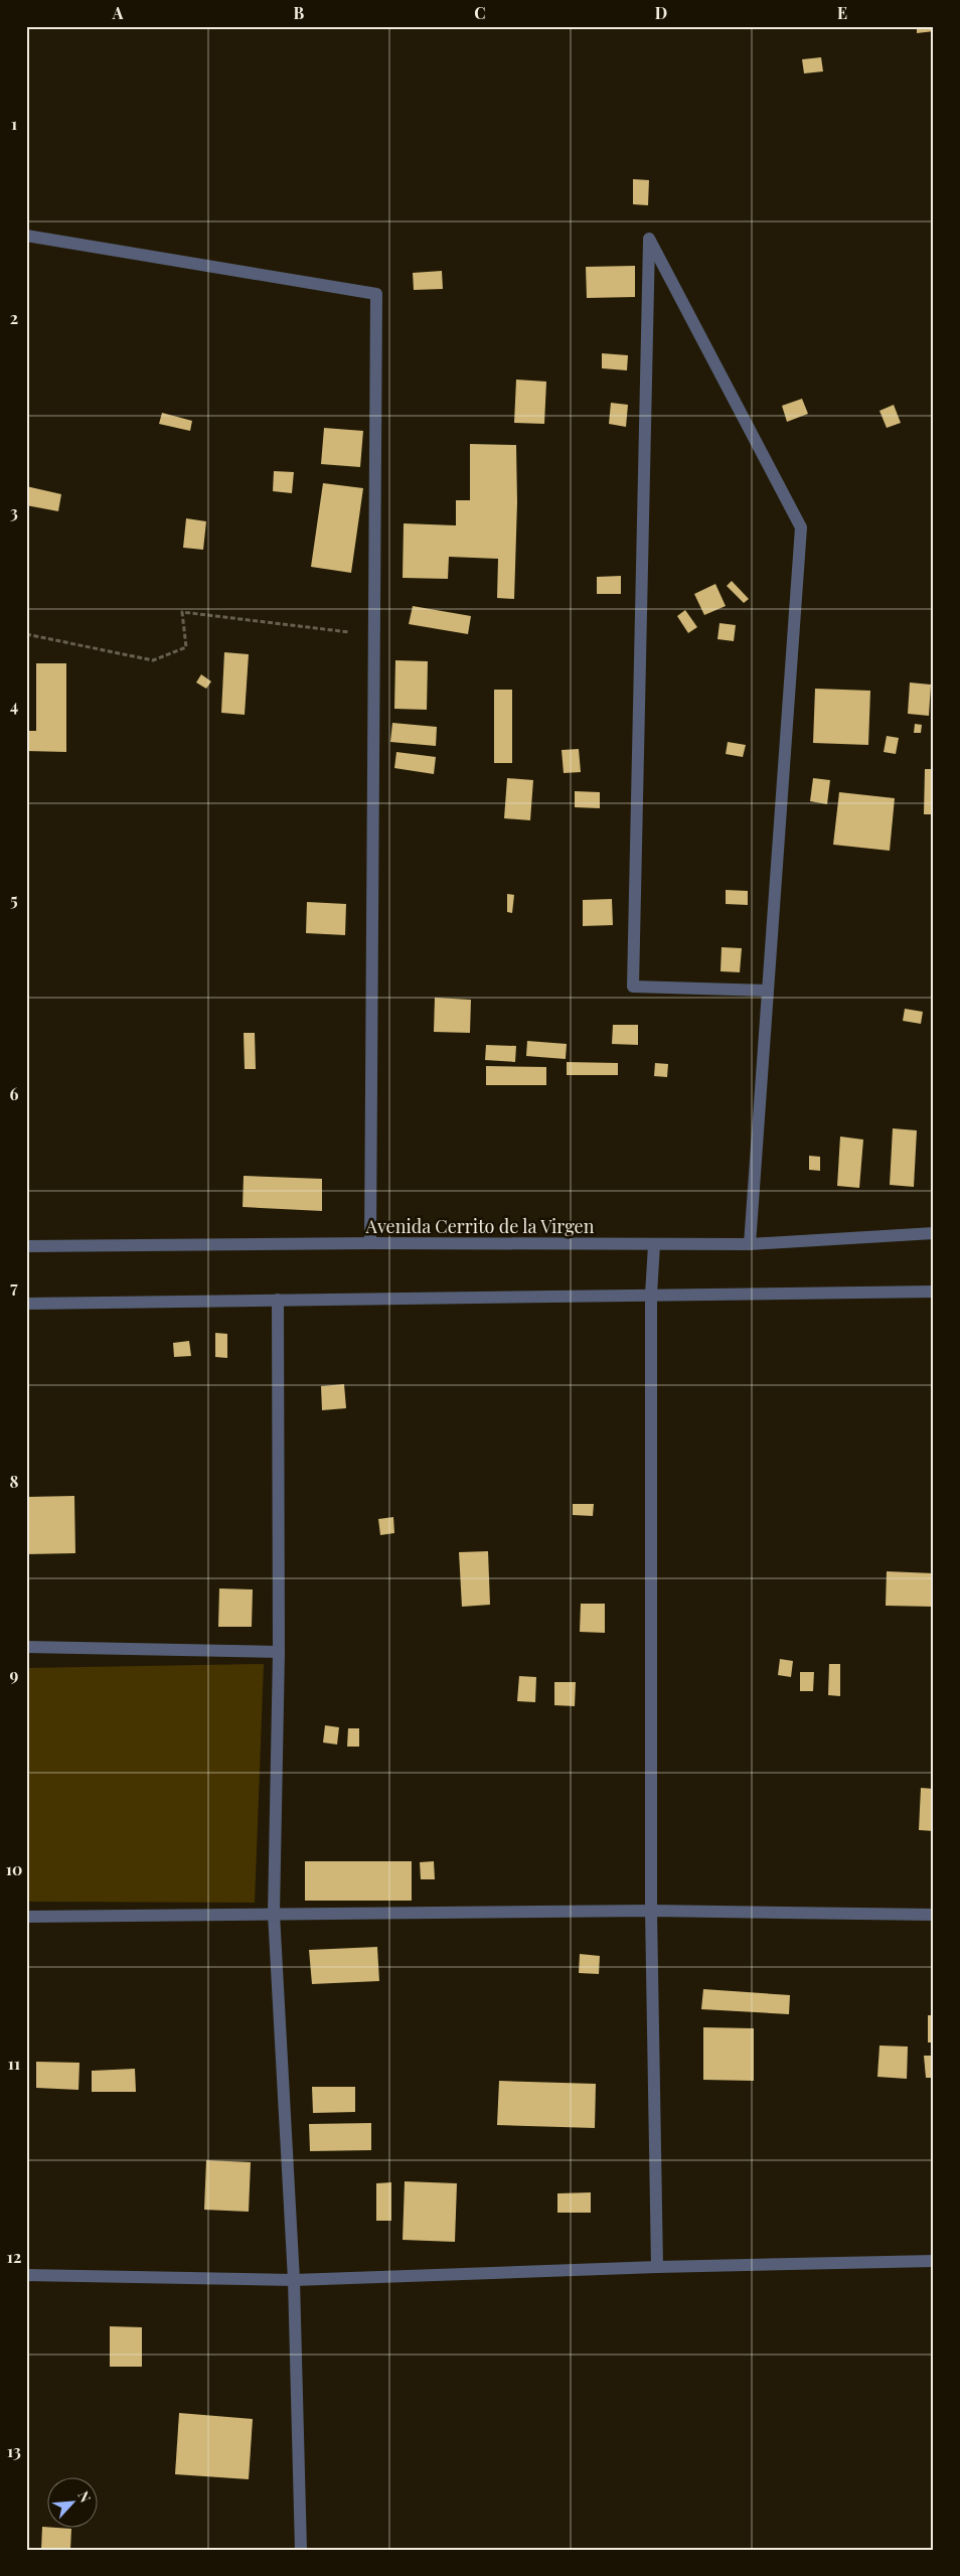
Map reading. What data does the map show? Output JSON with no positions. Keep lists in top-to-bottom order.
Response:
{
  "streets": {
    "street": ["Avenida Cerrito de la Virgen"]
  },
  "north": "top right",
  "grid": {
    "columns": [
      "A",
      "B",
      "C",
      "D",
      "E"
    ],
    "rows": [
      "1",
      "2",
      "3",
      "4",
      "5",
      "6",
      "7",
      "8",
      "9",
      "10",
      "11",
      "12",
      "13"
    ]
  }
}
